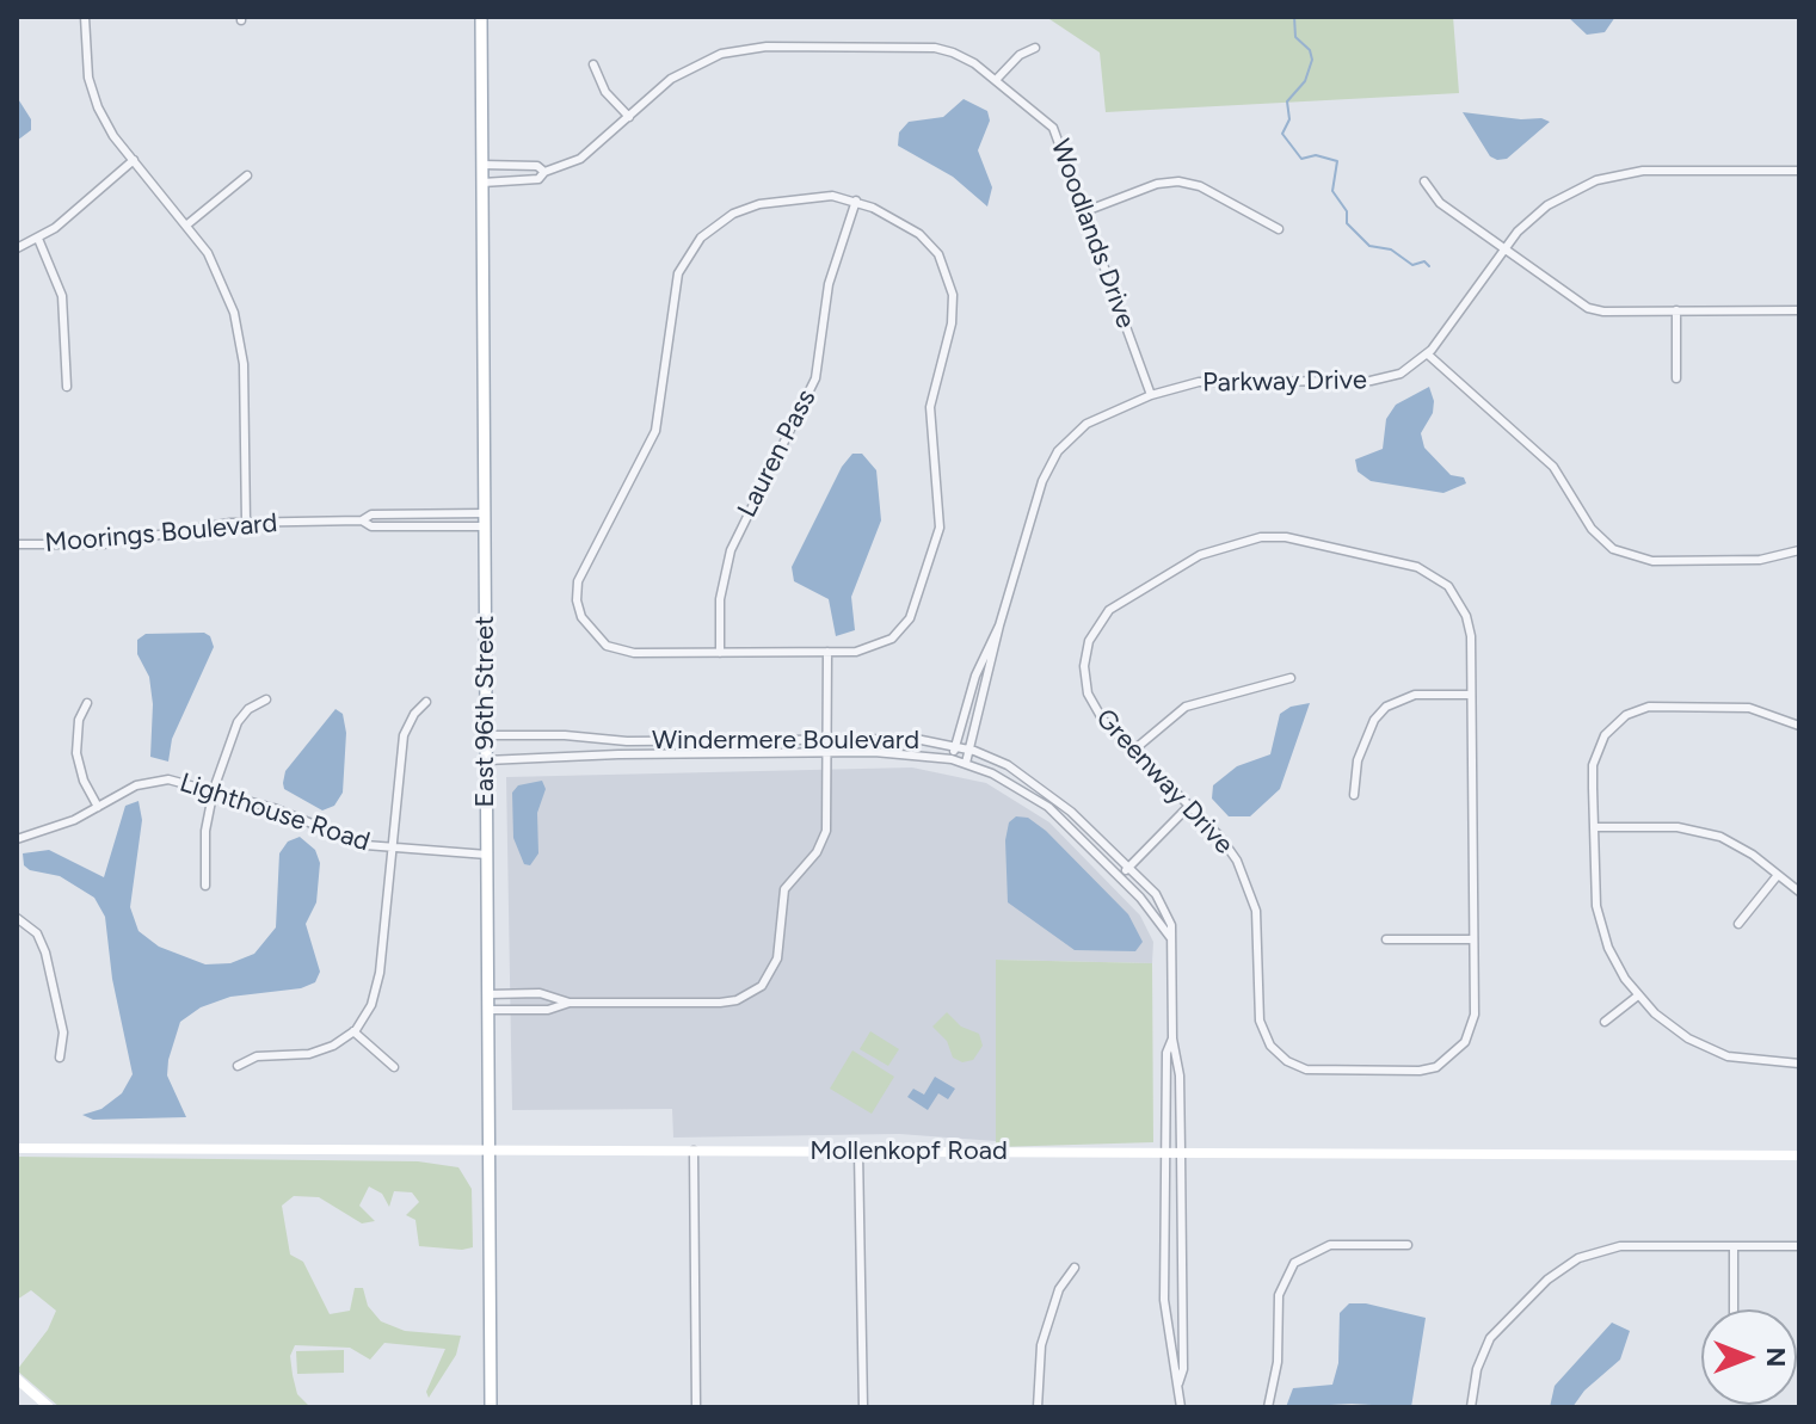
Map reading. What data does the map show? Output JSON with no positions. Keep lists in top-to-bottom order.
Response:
{
  "streets": {
    "main road": ["East 96th Street"],
    "street": [
      "Woodlands Drive",
      "Parkway Drive",
      "Lauren Pass",
      "Moorings Boulevard",
      "Windermere Boulevard",
      "Greenway Drive",
      "Lighthouse Road",
      "Mollenkopf Road"
    ]
  },
  "crossings": [
    ["Woodlands Drive", "Parkway Drive"],
    ["Woodlands Drive", "East 96th Street"],
    ["Parkway Drive", "Windermere Boulevard"],
    ["Moorings Boulevard", "East 96th Street"],
    ["East 96th Street", "Windermere Boulevard"],
    ["East 96th Street", "Lighthouse Road"],
    ["East 96th Street", "Mollenkopf Road"],
    ["Windermere Boulevard", "Mollenkopf Road"]
  ],
  "north": "right"
}
